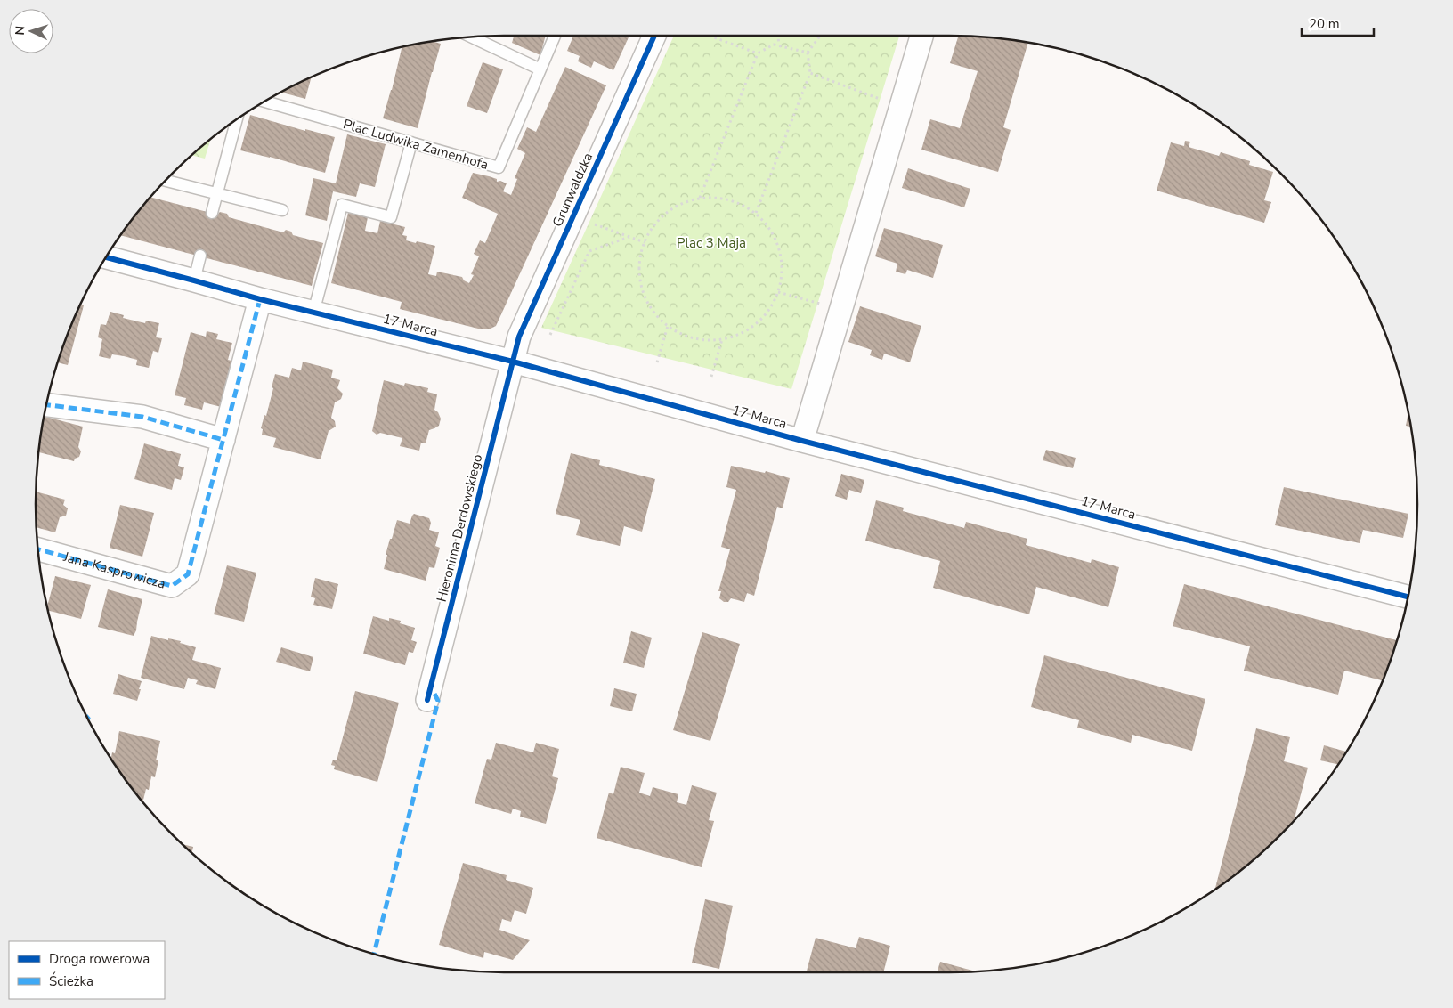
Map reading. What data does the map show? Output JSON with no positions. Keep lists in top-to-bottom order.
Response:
{
  "streets": {
    "street": [
      "Grunwaldzka",
      "17 Marca",
      "Hieronima Derdowskiego",
      "Jana Kasprowicza"
    ],
    "lane": ["Plac Ludwika Zamenhofa"]
  },
  "crossings": [
    ["Grunwaldzka", "17 Marca"],
    ["Grunwaldzka", "Hieronima Derdowskiego"],
    ["17 Marca", "Hieronima Derdowskiego"],
    ["17 Marca", "Jana Kasprowicza"]
  ],
  "parks": ["Plac 3 Maja"],
  "legend": ["Droga rowerowa", "Ścieżka"],
  "scale_bar": "20 m",
  "north": "left"
}
